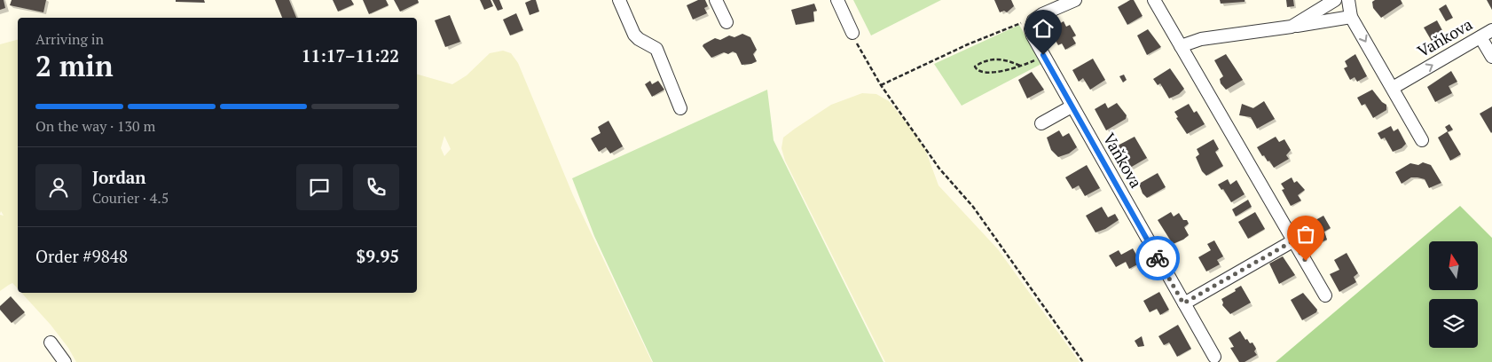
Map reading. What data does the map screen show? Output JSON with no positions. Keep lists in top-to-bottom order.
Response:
{
  "streets": {
    "street": ["Vaňkova"]
  },
  "north": "top",
  "page": {
    "heading": ["2 min", "Arriving in", "11:17–11:22"],
    "panel": [
      "Jordan",
      "Courier · 4.5",
      "Order #9848",
      "$9.95"
    ],
    "bar": "On the way · 130 m"
  }
}
